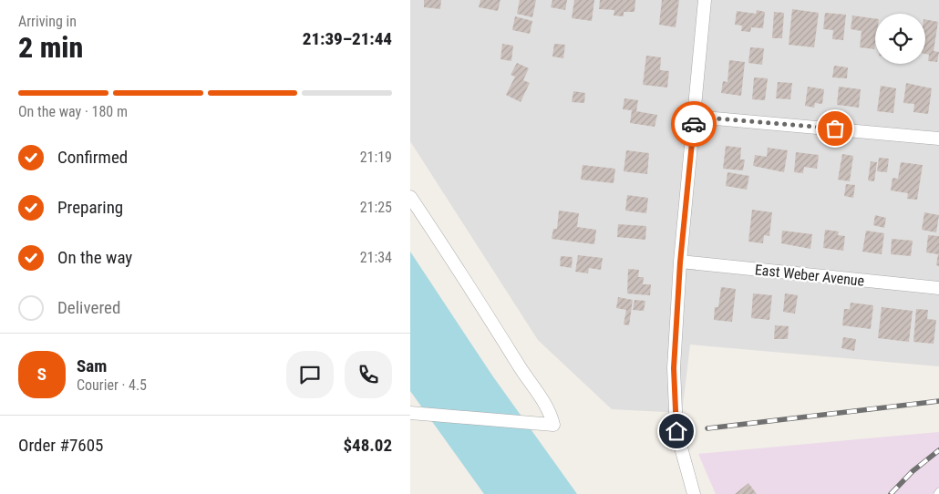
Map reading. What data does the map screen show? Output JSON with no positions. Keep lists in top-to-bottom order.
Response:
{
  "streets": {
    "street": ["East Weber Avenue"]
  },
  "page": {
    "heading": ["2 min", "Arriving in", "21:39–21:44"],
    "panel": [
      "Sam",
      "Courier · 4.5",
      "Order #7605",
      "$48.02"
    ],
    "bar": "On the way · 180 m",
    "list": [
      ["Confirmed", "21:19"],
      ["Preparing", "21:25"],
      ["On the way", "21:34"],
      "Delivered"
    ],
    "round": "S"
  }
}
